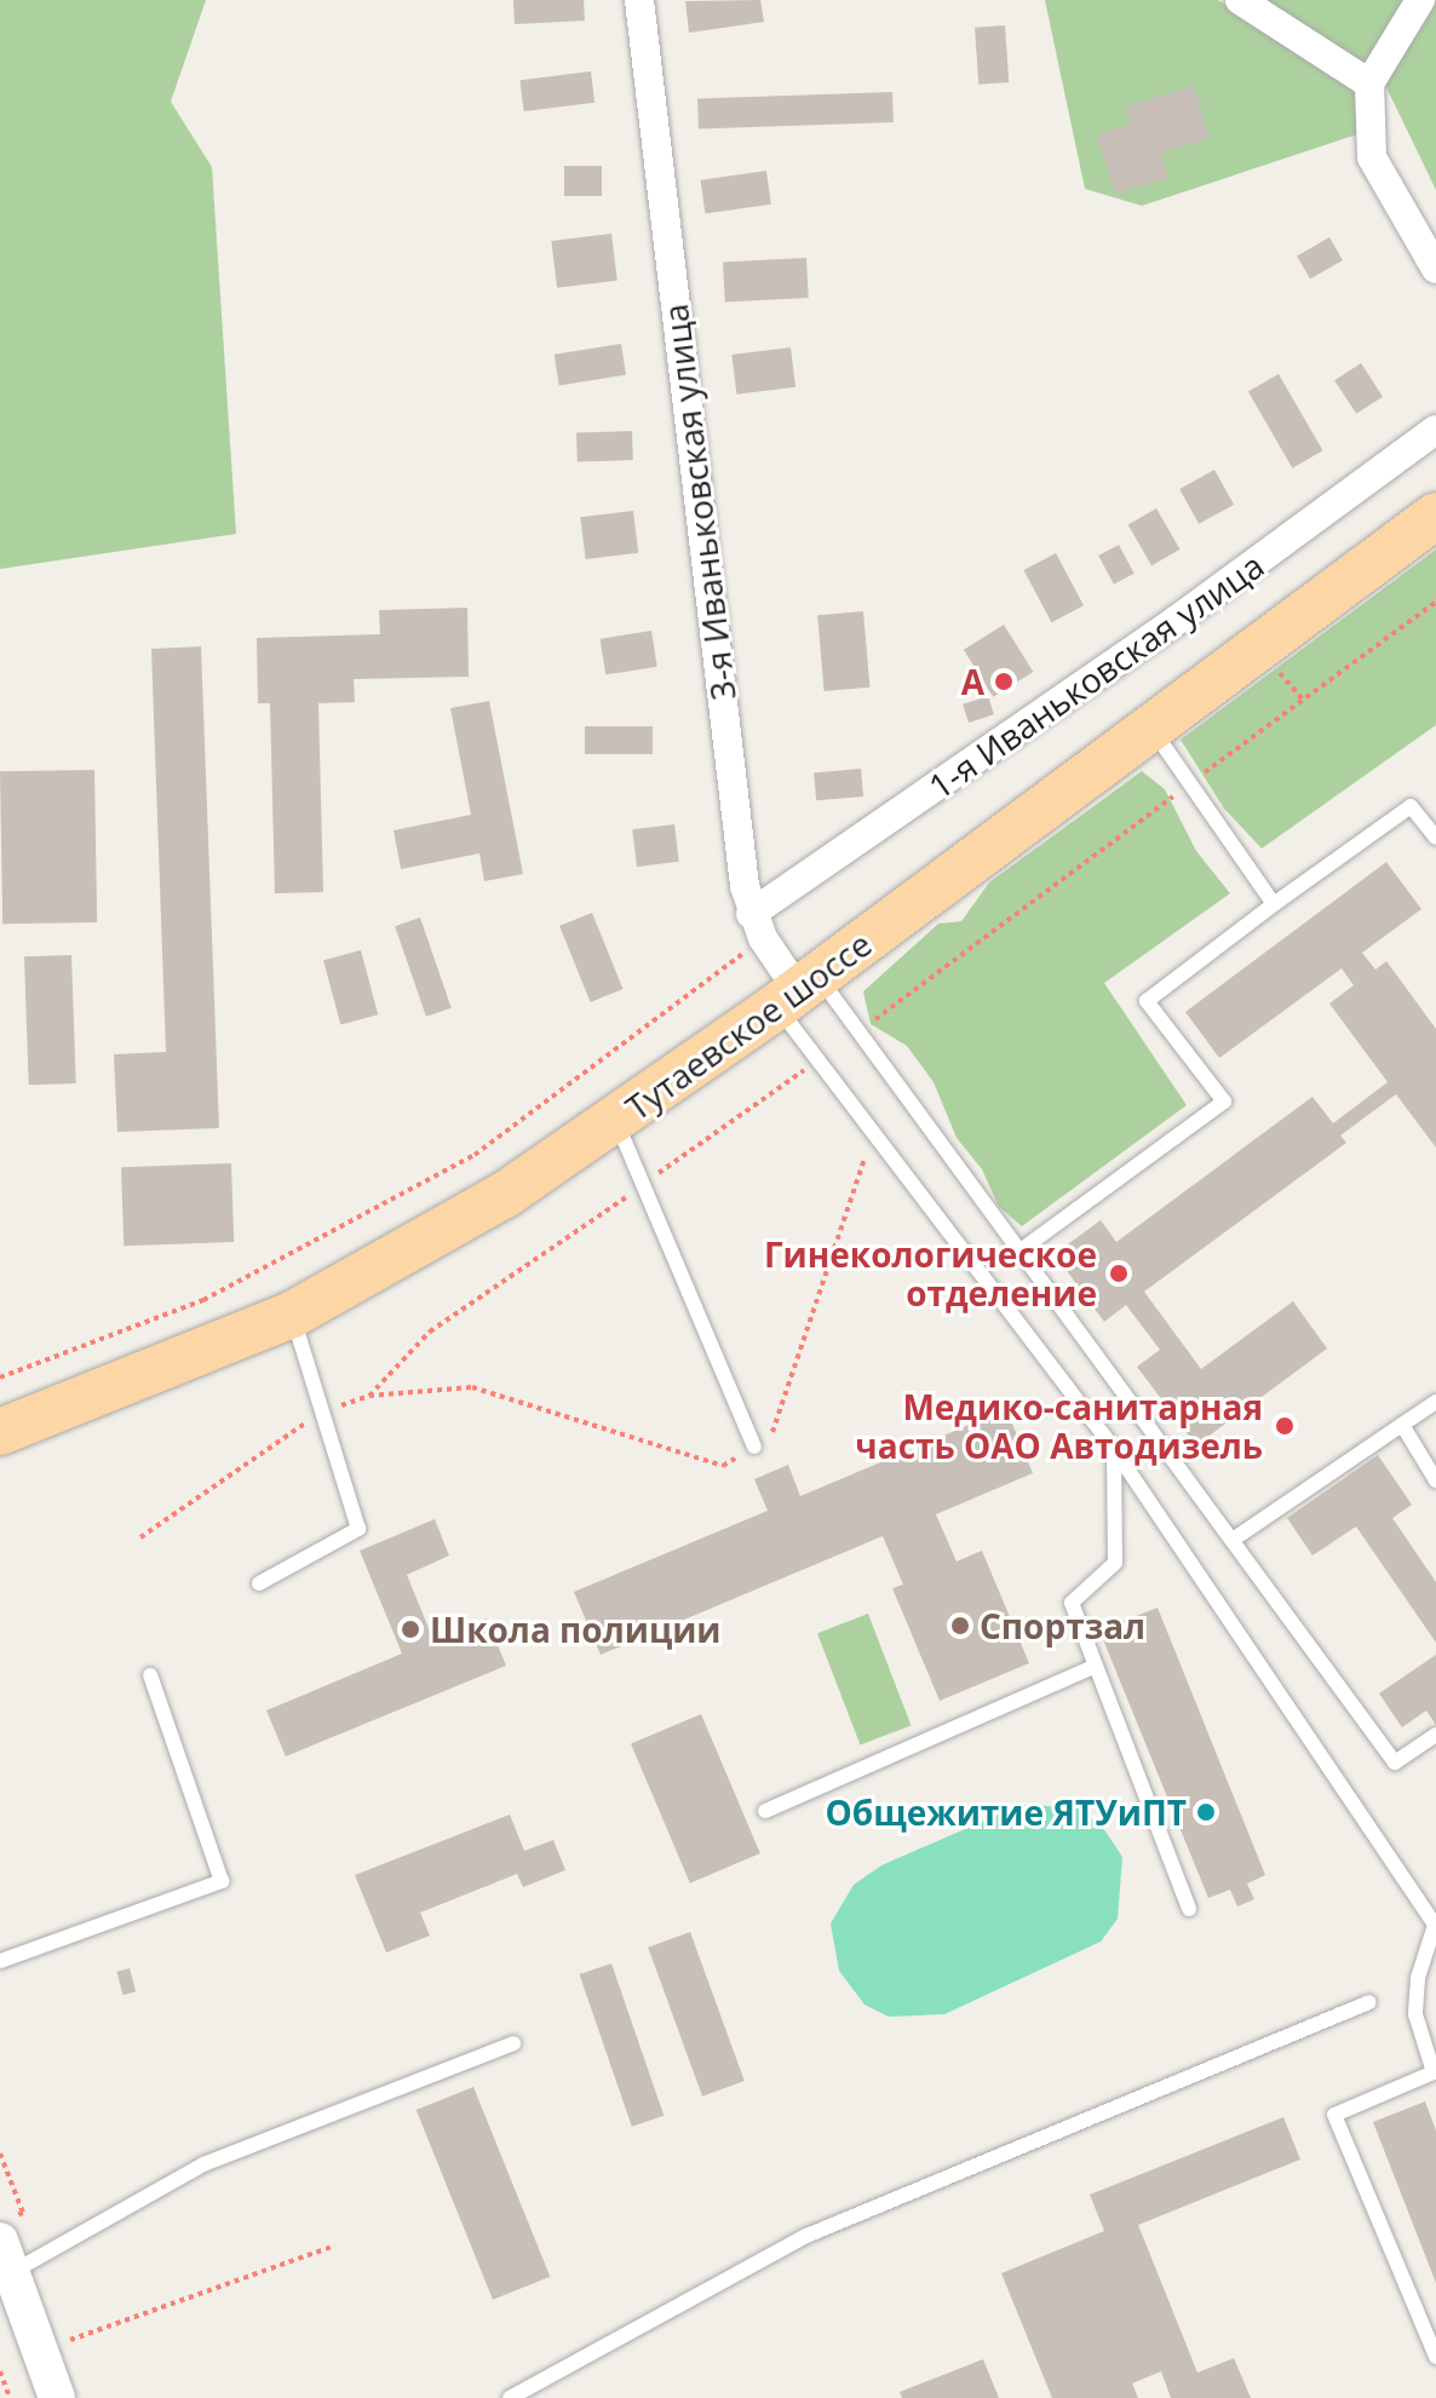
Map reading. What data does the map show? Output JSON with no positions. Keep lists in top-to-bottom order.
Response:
{
  "streets": {
    "main road": ["Тутаевское шоссе"],
    "street": ["3-я Иваньковская улица", "1-я Иваньковская улица"]
  },
  "crossings": [
    ["3-я Иваньковская улица", "1-я Иваньковская улица"],
    ["3-я Иваньковская улица", "Тутаевское шоссе"]
  ],
  "places": [
    "А",
    "Гинекологическое отделение",
    "Медико-санитарная часть ОАО Автодизель",
    "Спортзал",
    "Школа полиции",
    "Общежитие ЯТУиПТ"
  ]
}
